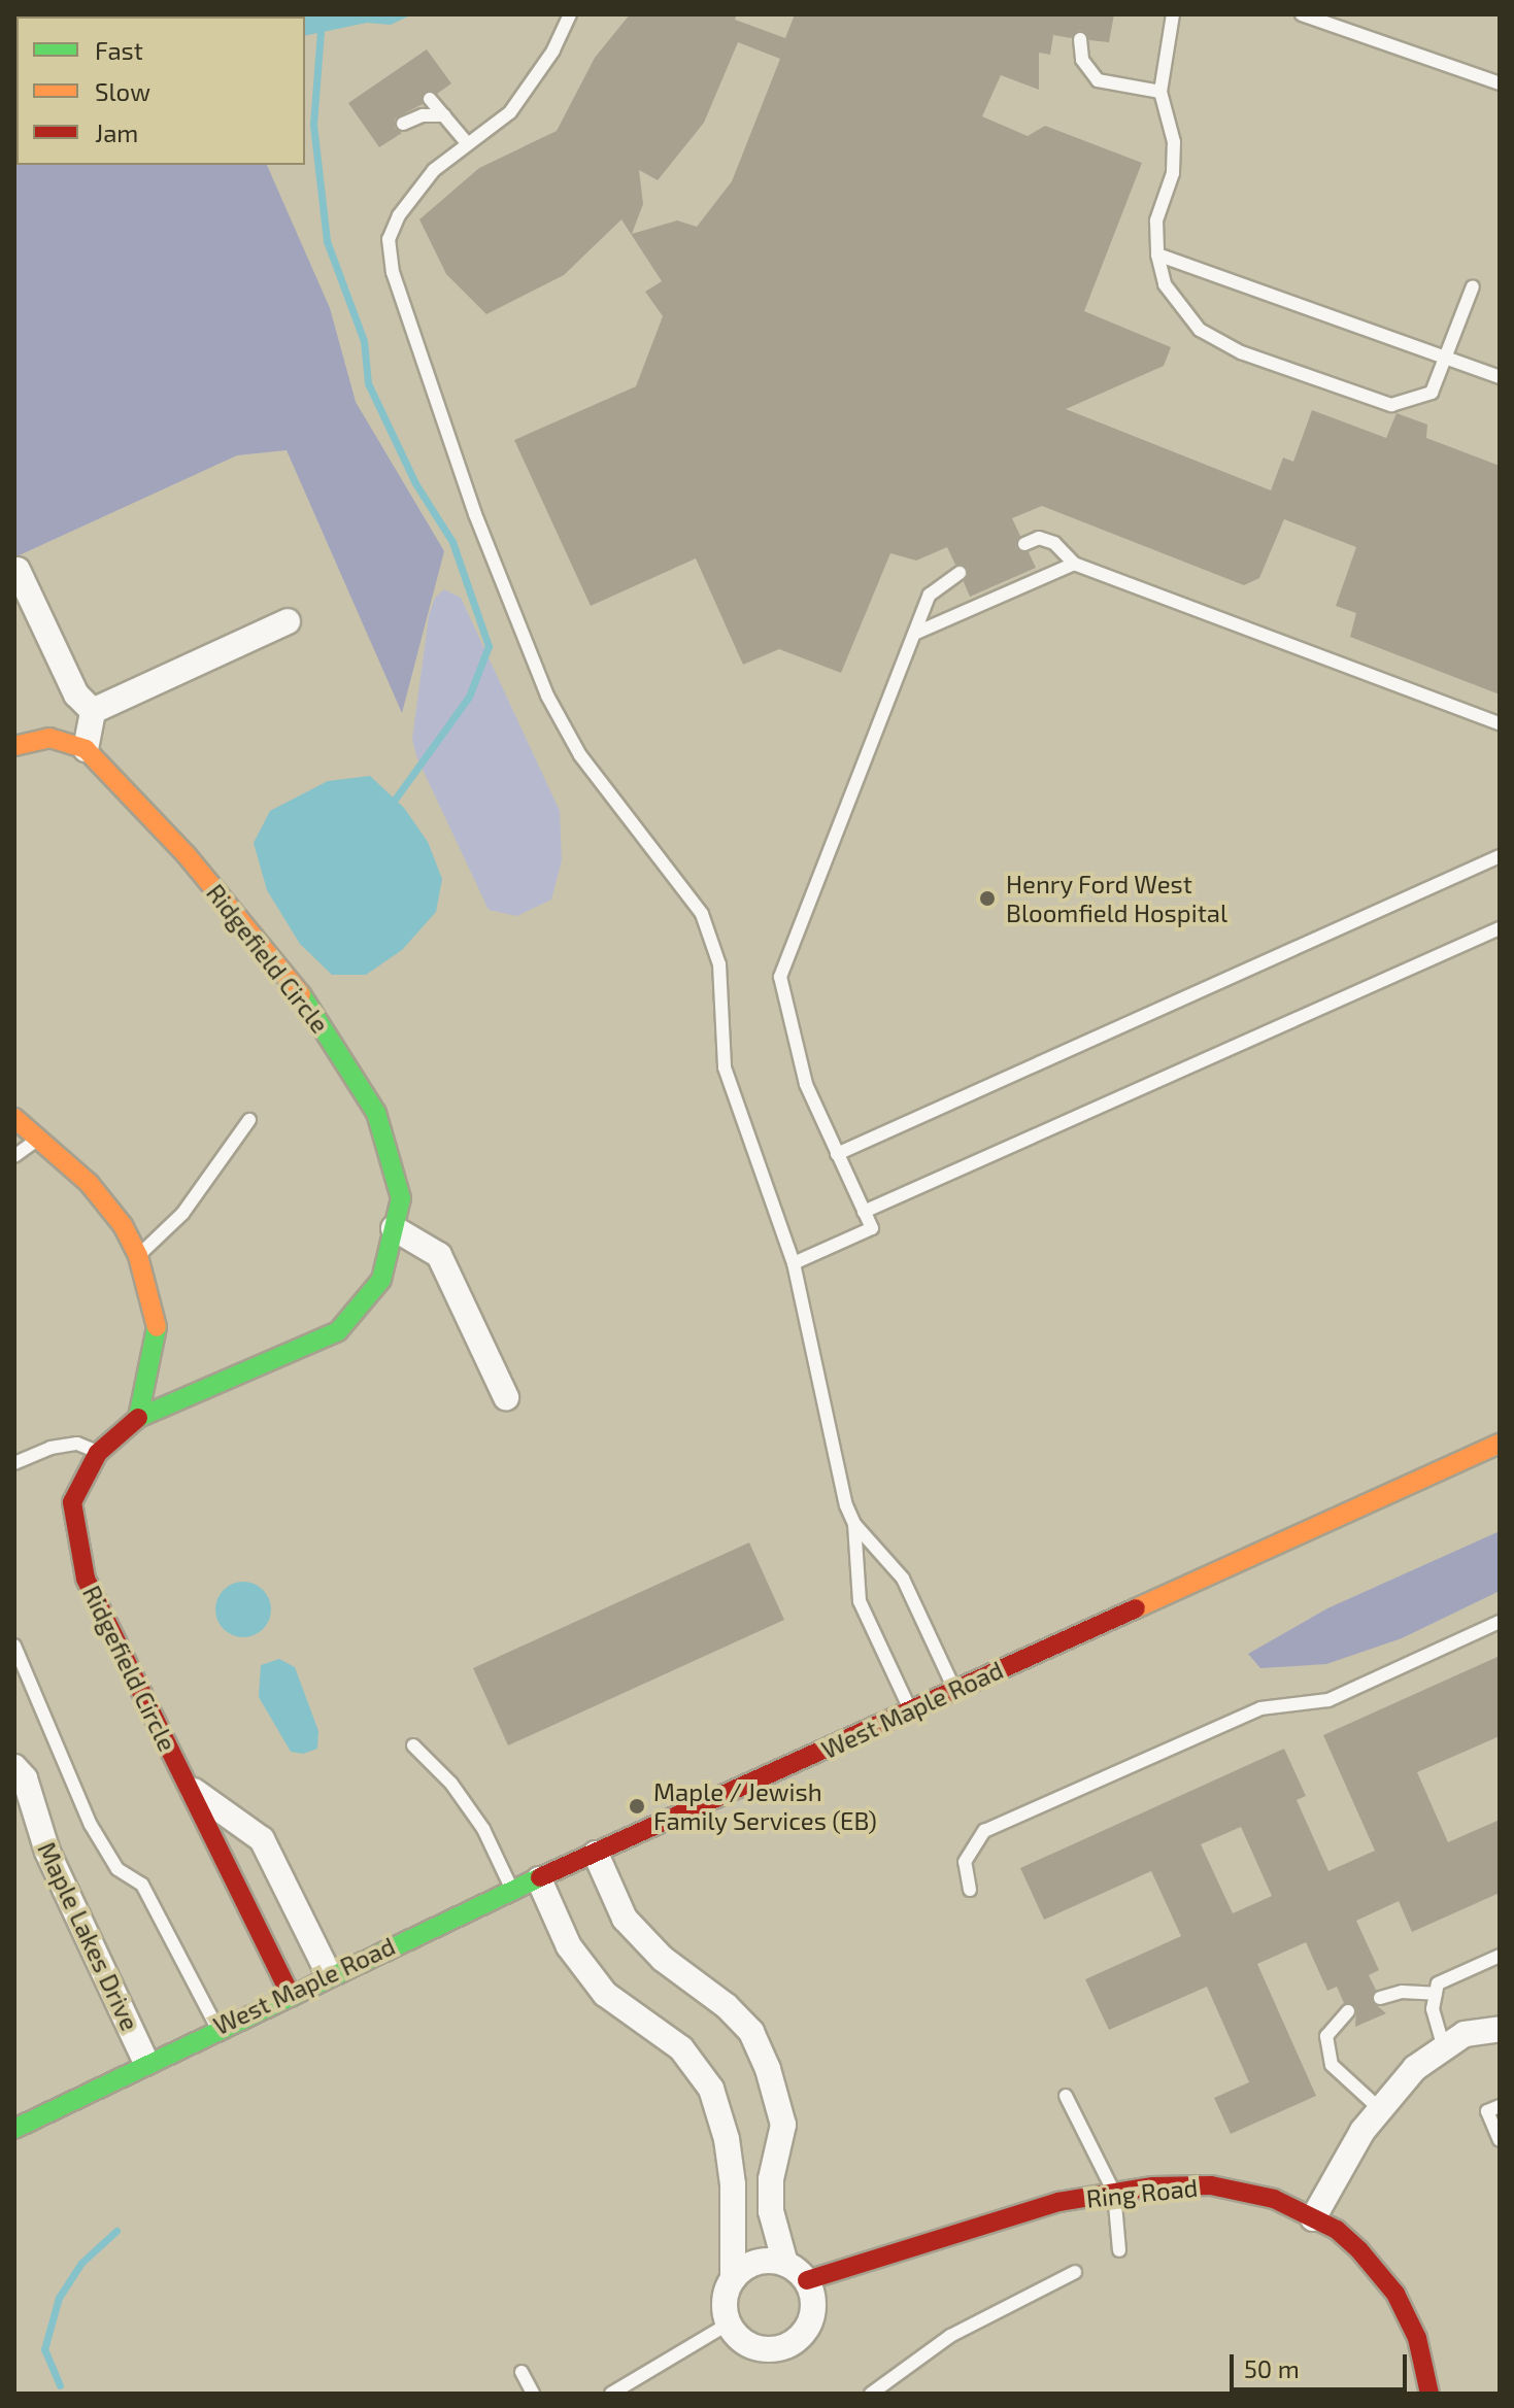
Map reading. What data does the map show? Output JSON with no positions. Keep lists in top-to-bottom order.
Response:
{
  "streets": {
    "street": [
      "Ridgefield Circle",
      "West Maple Road",
      "Maple Lakes Drive",
      "Ring Road"
    ]
  },
  "crossings": [
    ["Ridgefield Circle", "West Maple Road"],
    ["West Maple Road", "Maple Lakes Drive"]
  ],
  "places": ["Henry Ford West Bloomfield Hospital", "Maple / Jewish Family Services (EB)"],
  "legend": ["Fast", "Slow", "Jam"],
  "scale_bar": "50 m"
}
